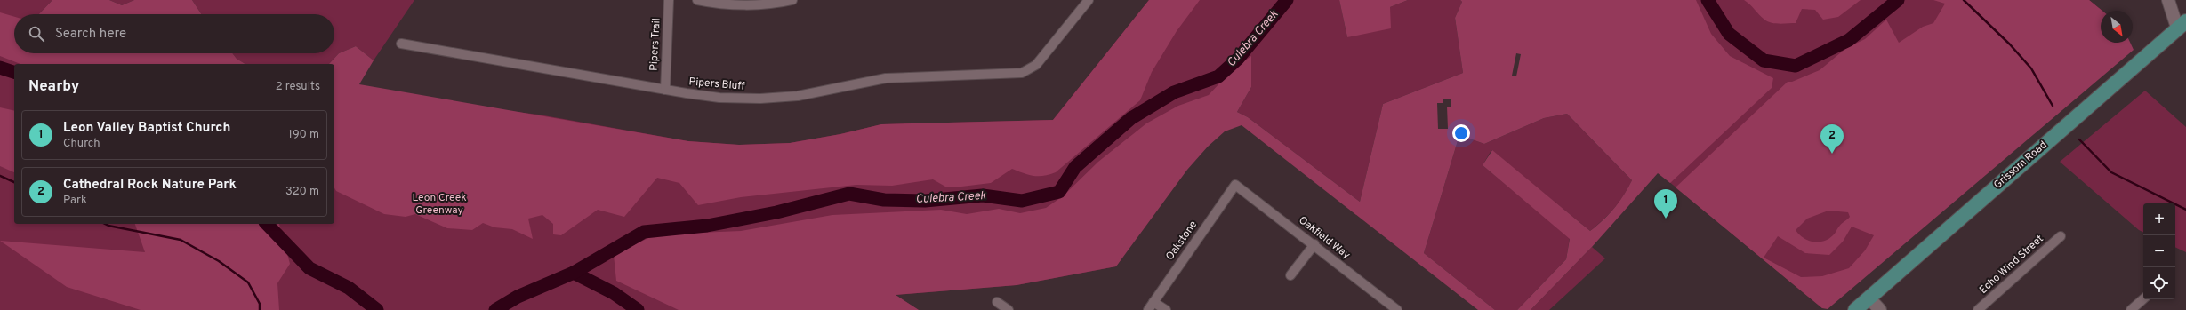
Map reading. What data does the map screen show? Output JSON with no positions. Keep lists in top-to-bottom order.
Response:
{
  "streets": {
    "main road": ["Grissom Road"],
    "street": [
      "Pipers Trail",
      "Pipers Bluff",
      "Oakfield Way",
      "Oakstone",
      "Echo Wind Street"
    ]
  },
  "crossings": [
    ["Pipers Trail", "Pipers Bluff"],
    ["Oakfield Way", "Oakstone"]
  ],
  "water": ["Culebra Creek"],
  "parks": ["Leon Creek Greenway"],
  "north": "bottom right",
  "page": {
    "search": "Search here",
    "heading": ["Nearby", "2 results"],
    "list": [
      {
        "mark": "1",
        "name": "Leon Valley Baptist Church",
        "note": "Church",
        "value": "190 m"
      },
      {
        "mark": "2",
        "name": "Cathedral Rock Nature Park",
        "note": "Park",
        "value": "320 m"
      }
    ],
    "pins": ["2", "1"],
    "map_buttons": ["+", "−"]
  }
}
